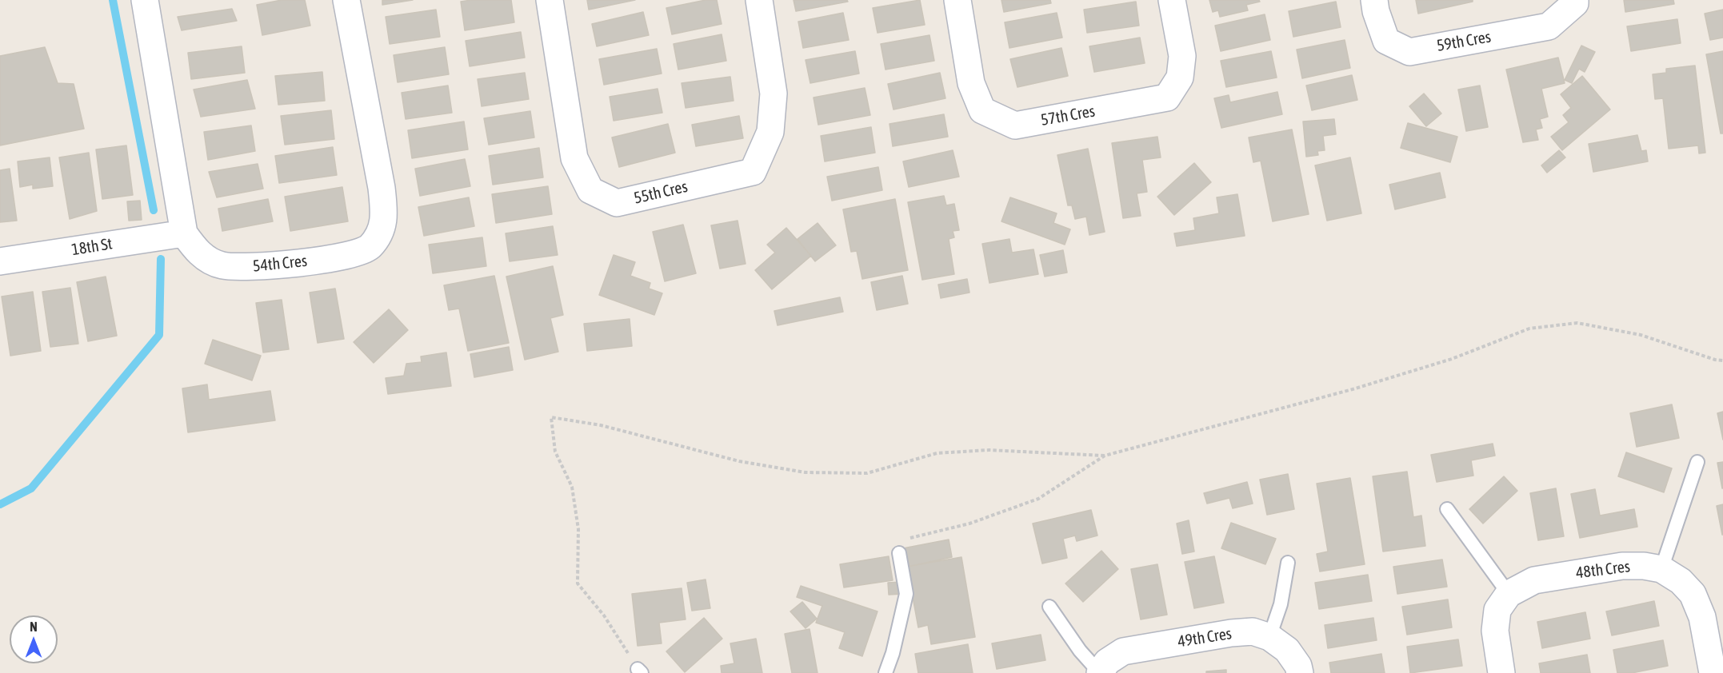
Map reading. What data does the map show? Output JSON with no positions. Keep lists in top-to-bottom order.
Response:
{
  "streets": {
    "street": [
      "59th Cres",
      "57th Cres",
      "55th Cres",
      "18th St",
      "54th Cres",
      "48th Cres",
      "49th Cres"
    ]
  },
  "crossings": [
    ["18th St", "54th Cres"]
  ],
  "north": "top"
}
